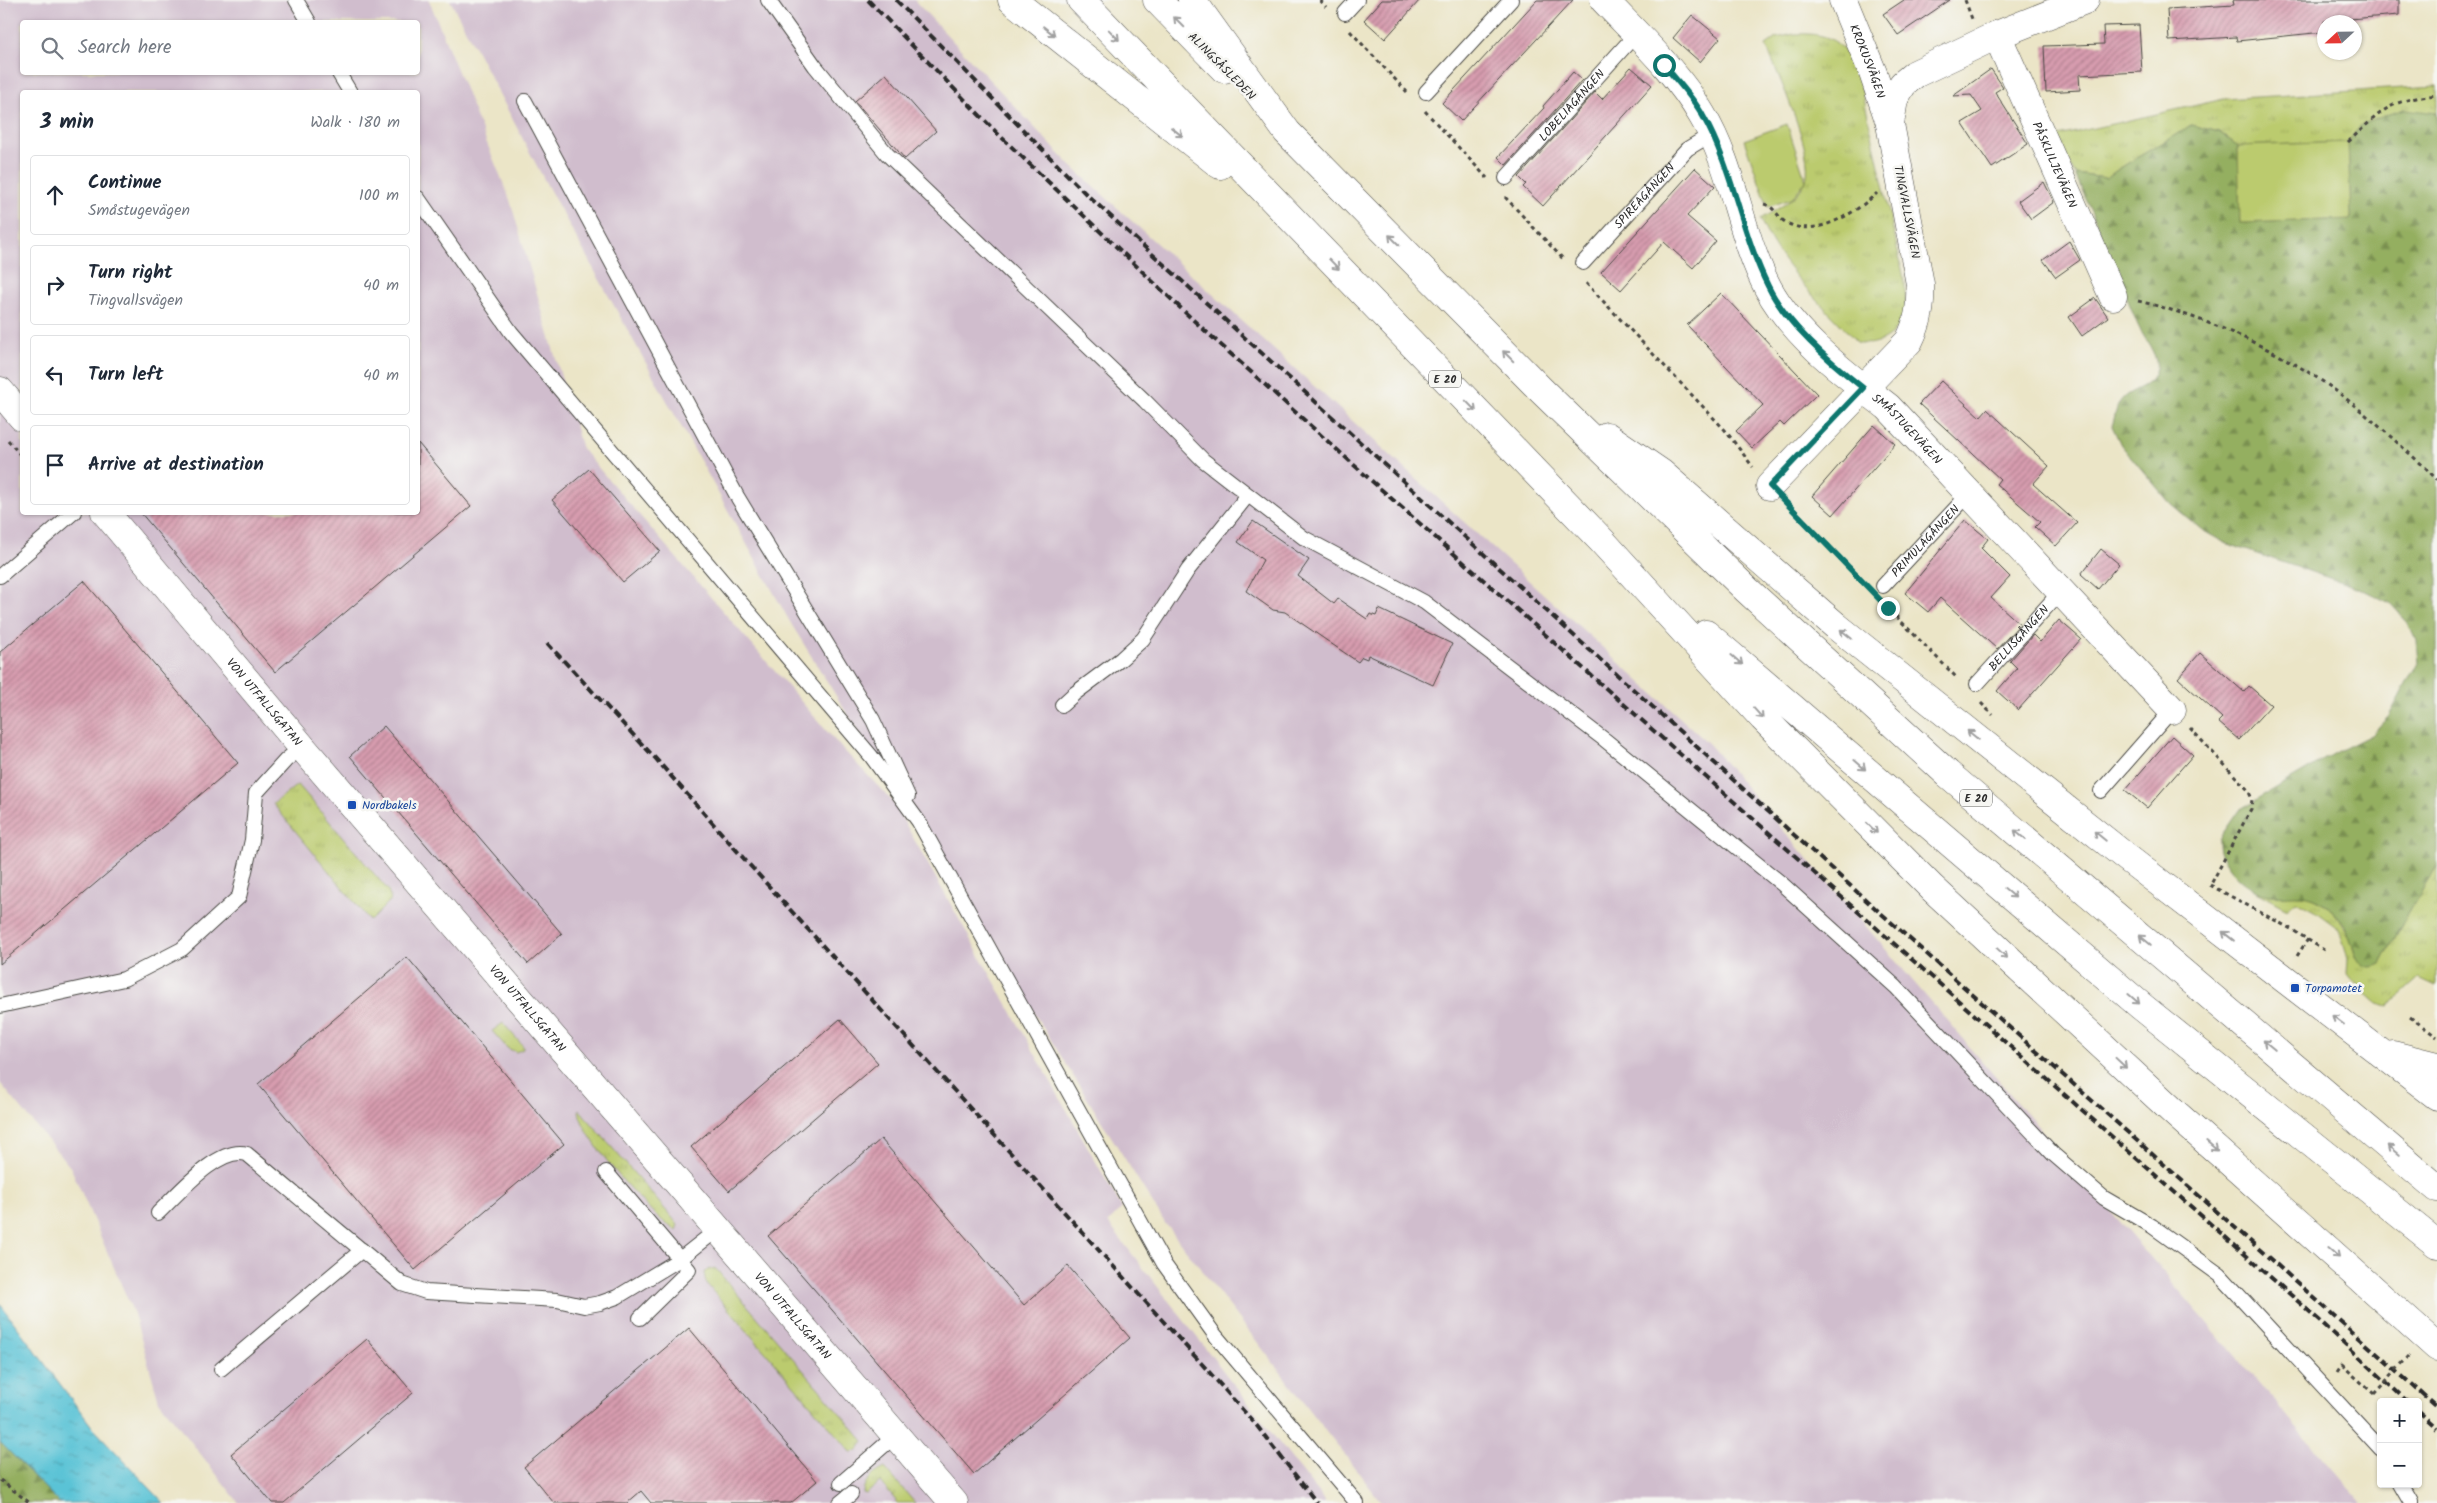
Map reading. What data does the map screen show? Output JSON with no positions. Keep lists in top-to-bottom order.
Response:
{
  "streets": {
    "main road": [
      "KROKUSVÄGEN",
      "ALINGSÅSLEDEN",
      "PÅSKLILJEVÄGEN",
      "TINGVALLSVÄGEN",
      "E 20",
      "SMÅSTUGEVÄGEN",
      "VON UTFALLSGATAN"
    ],
    "lane": [
      "LOBELIAGÅNGEN",
      "SPIREAGÅNGEN",
      "PRIMULAGÅNGEN",
      "BELLISGÅNGEN"
    ]
  },
  "crossings": [
    ["KROKUSVÄGEN", "TINGVALLSVÄGEN"],
    ["ALINGSÅSLEDEN", "E 20"],
    ["LOBELIAGÅNGEN", "SMÅSTUGEVÄGEN"],
    ["PÅSKLILJEVÄGEN", "TINGVALLSVÄGEN"],
    ["SPIREAGÅNGEN", "SMÅSTUGEVÄGEN"],
    ["TINGVALLSVÄGEN", "SMÅSTUGEVÄGEN"],
    ["SMÅSTUGEVÄGEN", "PRIMULAGÅNGEN"],
    ["SMÅSTUGEVÄGEN", "BELLISGÅNGEN"]
  ],
  "places": {
    "transit": ["Nordbakels", "Torpamotet"]
  },
  "north": "left",
  "page": {
    "search": "Search here",
    "heading": ["3 min", "Walk · 180 m"],
    "list": [
      ["Continue", "Småstugevägen", "100 m"],
      ["Turn right", "Tingvallsvägen", "40 m"],
      ["Turn left", "40 m"],
      "Arrive at destination"
    ],
    "map_buttons": ["+", "−"]
  }
}
